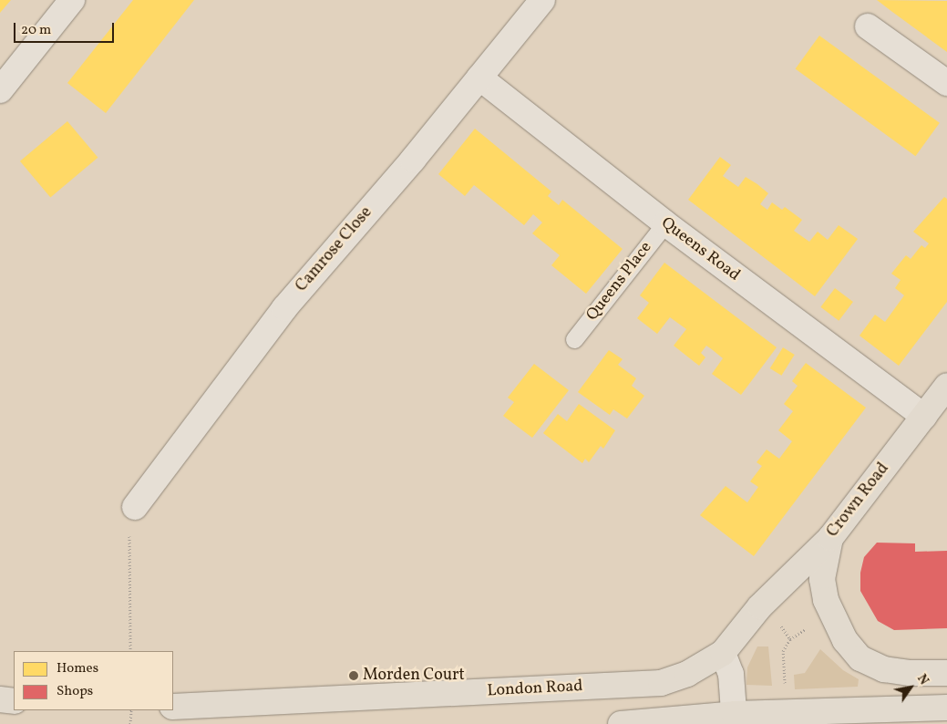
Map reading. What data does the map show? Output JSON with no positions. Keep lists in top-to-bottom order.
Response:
{
  "streets": {
    "highway": ["Crown Road", "London Road"],
    "street": ["Camrose Close", "Queens Road"],
    "lane": ["Queens Place"]
  },
  "crossings": [
    ["Camrose Close", "Queens Road"],
    ["Queens Road", "Queens Place"],
    ["Queens Road", "Crown Road"],
    ["Crown Road", "London Road"]
  ],
  "places": ["Morden Court"],
  "legend": ["Homes", "Shops"],
  "scale_bar": "20 m",
  "north": "top right"
}
